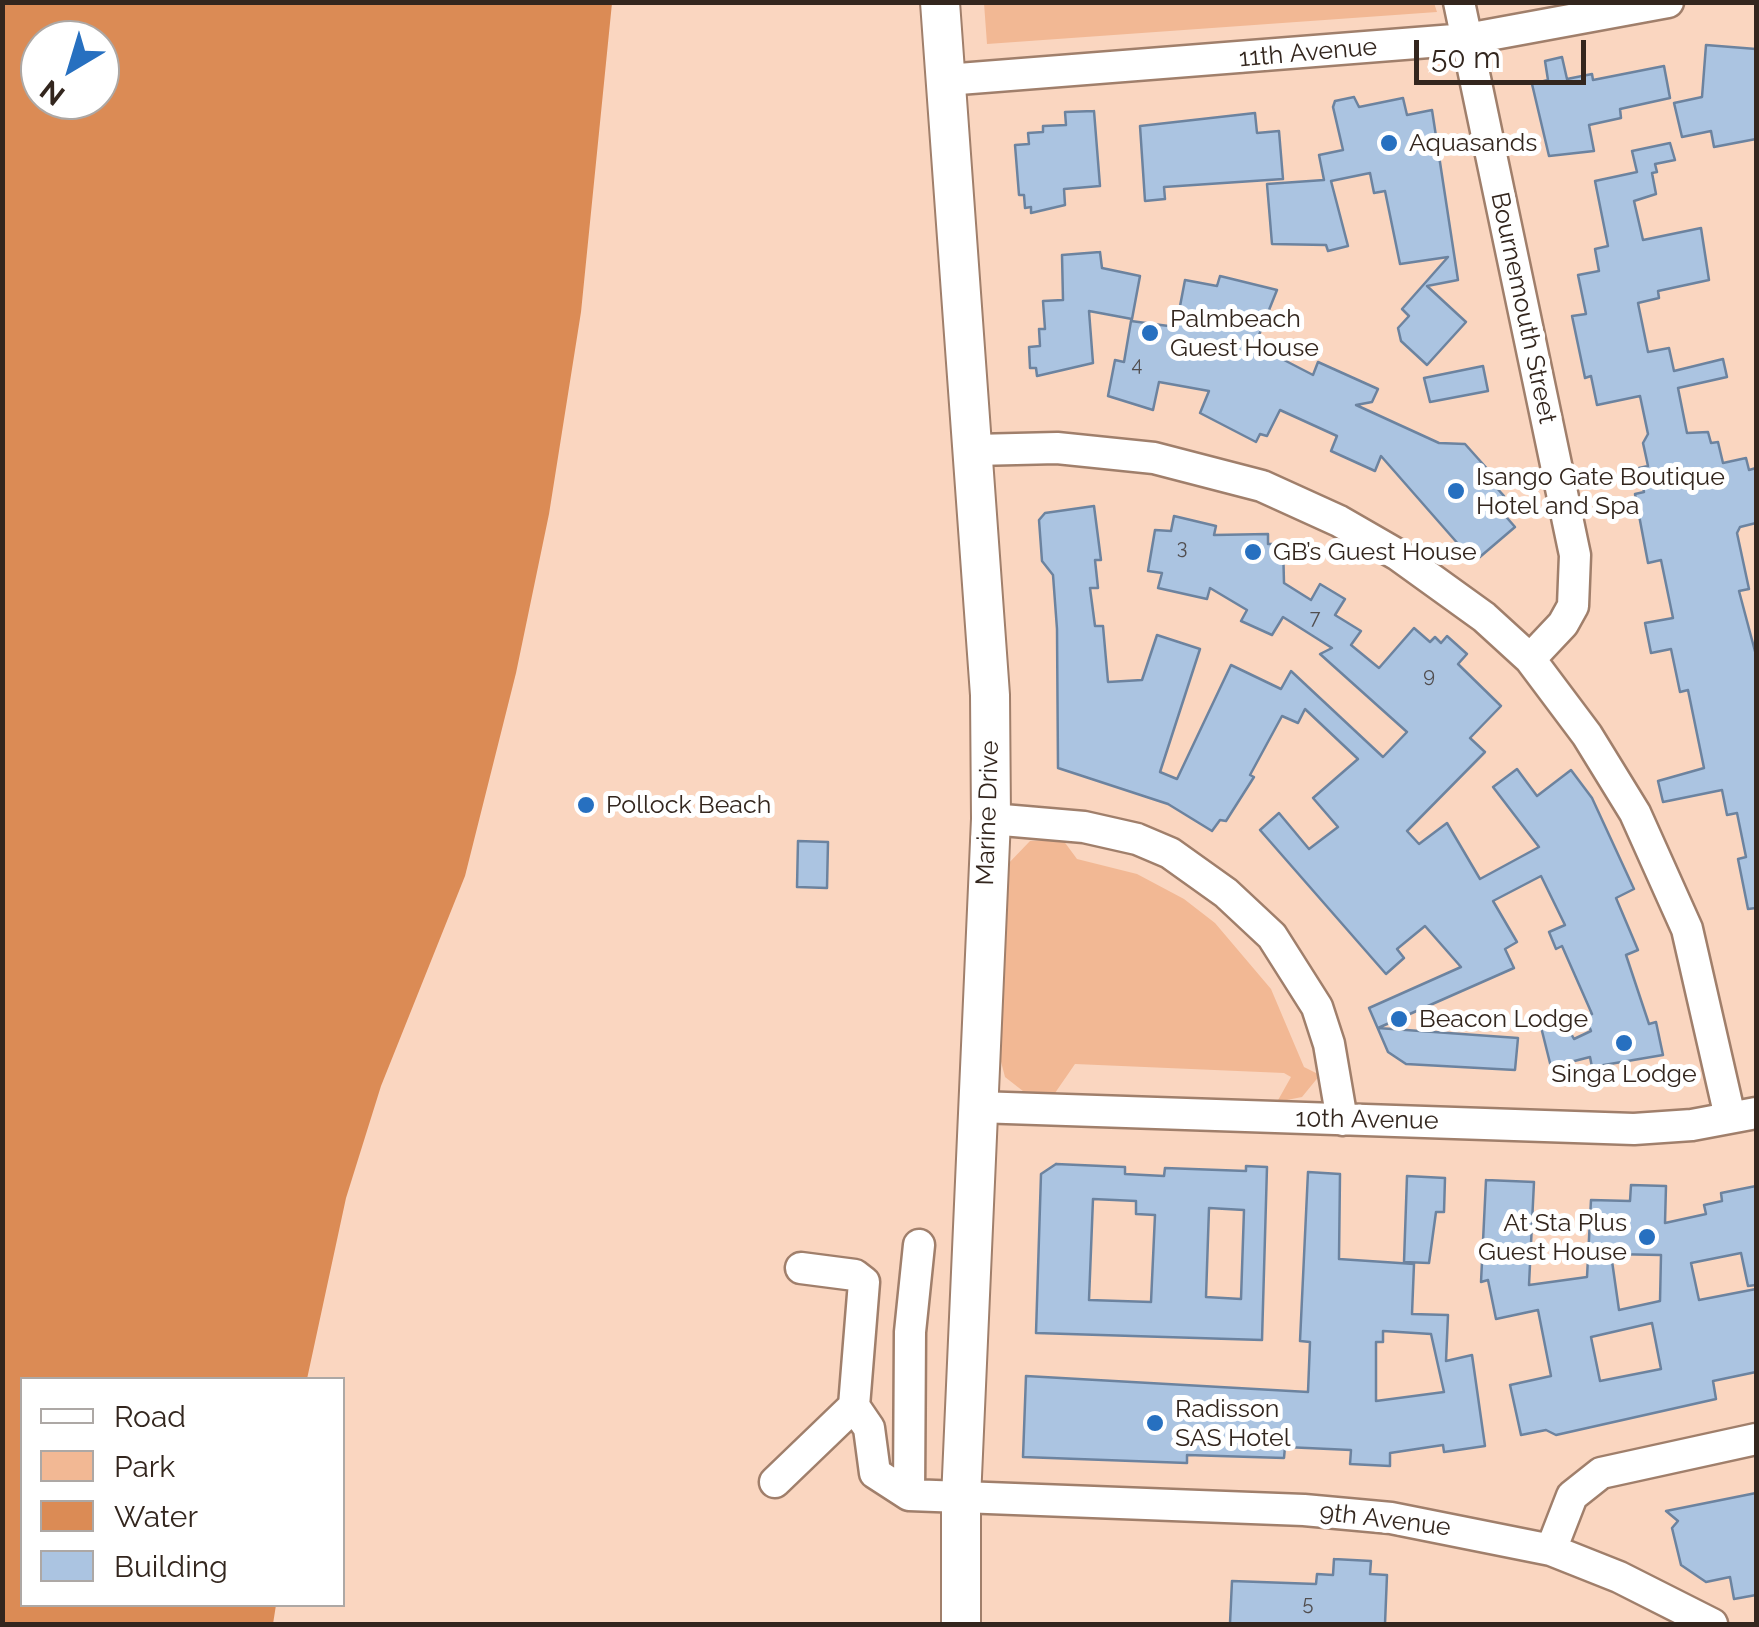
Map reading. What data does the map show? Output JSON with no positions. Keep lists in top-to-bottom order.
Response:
{
  "streets": {
    "main road": ["Marine Drive"],
    "street": [
      "11th Avenue",
      "Bournemouth Street",
      "10th Avenue",
      "9th Avenue"
    ]
  },
  "crossings": [
    ["11th Avenue", "Bournemouth Street"],
    ["11th Avenue", "Marine Drive"],
    ["Marine Drive", "10th Avenue"],
    ["Marine Drive", "9th Avenue"]
  ],
  "places": [
    "Aquasands",
    "Palmbeach Guest House",
    "Isango Gate Boutique Hotel and Spa",
    "GB’s Guest House",
    "Pollock Beach",
    "Beacon Lodge",
    "Singa Lodge",
    "At Sta Plus Guest House",
    "Radisson SAS Hotel"
  ],
  "house_numbers": [
    "4",
    "3",
    "7",
    "9",
    "5"
  ],
  "legend": [
    "Road",
    "Park",
    "Water",
    "Building"
  ],
  "scale_bar": "50 m",
  "north": "bottom left"
}
